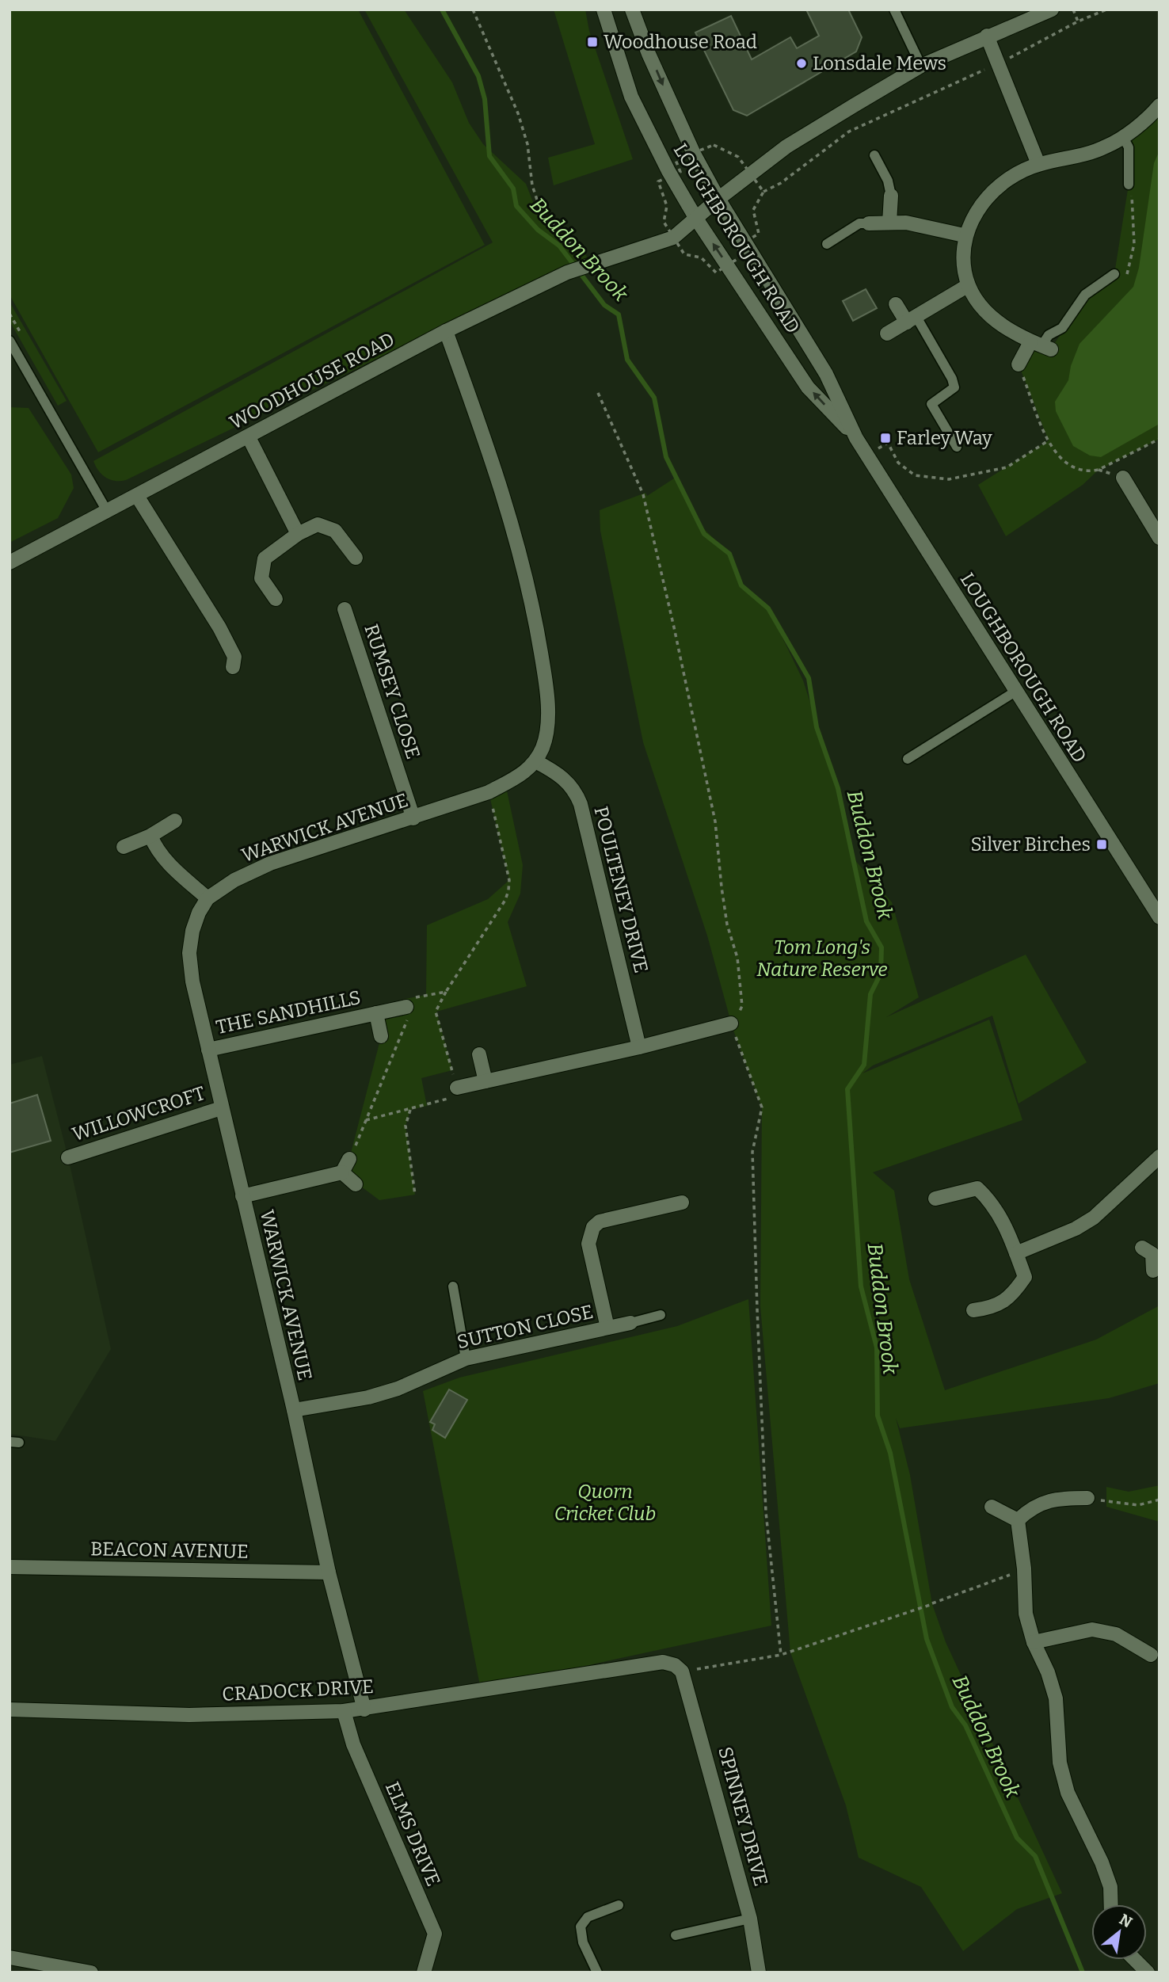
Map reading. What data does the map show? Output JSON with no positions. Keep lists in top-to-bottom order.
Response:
{
  "streets": {
    "street": [
      "LOUGHBOROUGH ROAD",
      "WOODHOUSE ROAD",
      "RUMSEY CLOSE",
      "WARWICK AVENUE",
      "POULTENEY DRIVE",
      "THE SANDHILLS",
      "WILLOWCROFT",
      "SUTTON CLOSE",
      "BEACON AVENUE",
      "CRADOCK DRIVE",
      "SPINNEY DRIVE",
      "ELMS DRIVE"
    ]
  },
  "crossings": [
    ["LOUGHBOROUGH ROAD", "WOODHOUSE ROAD"],
    ["WOODHOUSE ROAD", "WARWICK AVENUE"],
    ["RUMSEY CLOSE", "WARWICK AVENUE"],
    ["WARWICK AVENUE", "POULTENEY DRIVE"],
    ["WARWICK AVENUE", "THE SANDHILLS"],
    ["WARWICK AVENUE", "WILLOWCROFT"],
    ["WARWICK AVENUE", "SUTTON CLOSE"],
    ["WARWICK AVENUE", "BEACON AVENUE"],
    ["WARWICK AVENUE", "CRADOCK DRIVE"],
    ["CRADOCK DRIVE", "SPINNEY DRIVE"],
    ["CRADOCK DRIVE", "ELMS DRIVE"]
  ],
  "water": ["Buddon Brook"],
  "parks": ["Tom Long's Nature Reserve", "Quorn Cricket Club"],
  "places": {
    "transit": ["Woodhouse Road", "Farley Way", "Silver Birches"],
    "other": ["Lonsdale Mews"]
  },
  "north": "top right"
}
